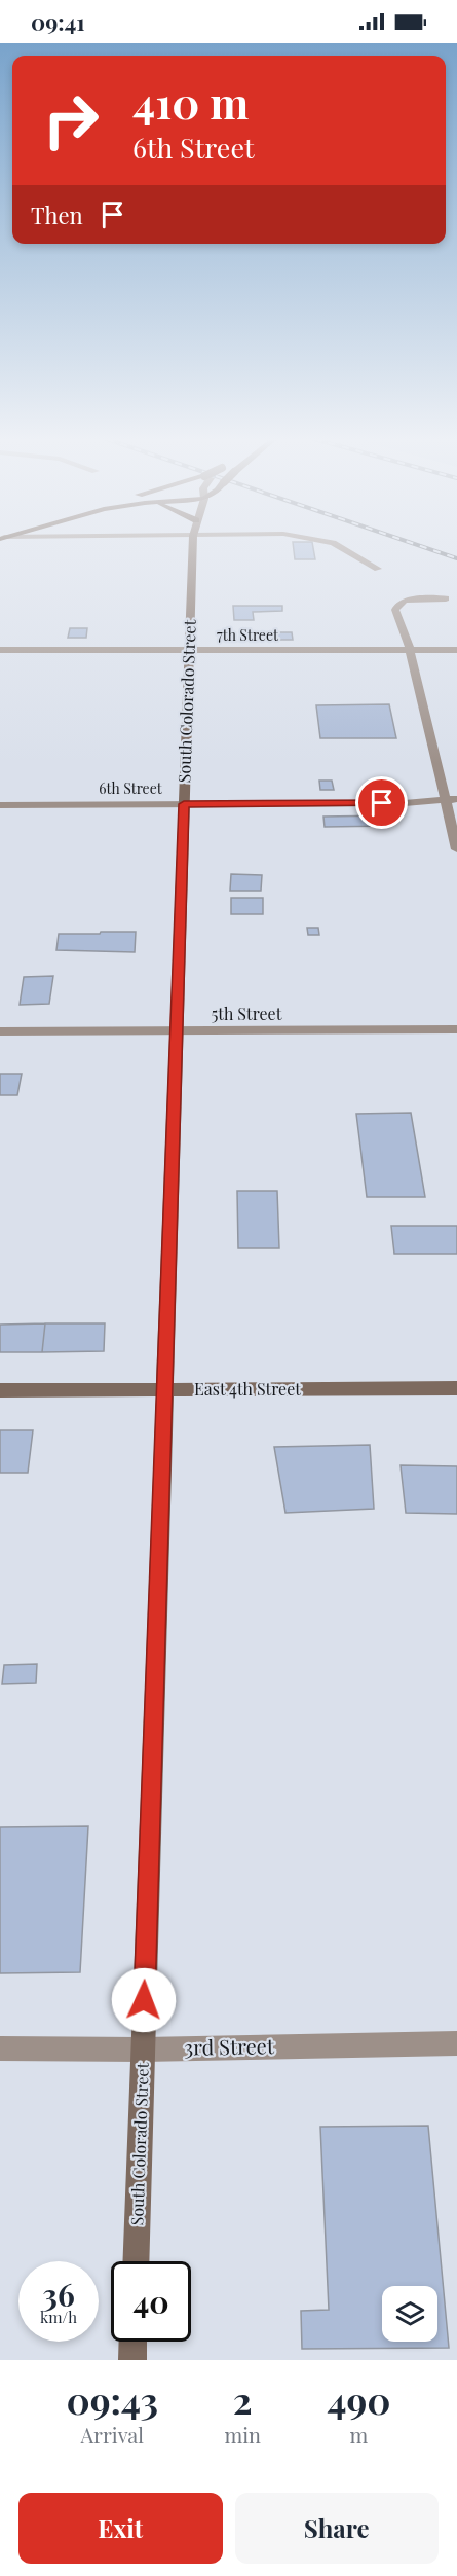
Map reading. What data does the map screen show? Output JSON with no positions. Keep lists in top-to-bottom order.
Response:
{
  "streets": {
    "street": [
      "7th Street",
      "South Colorado Street",
      "6th Street",
      "5th Street",
      "East 4th Street",
      "3rd Street"
    ]
  },
  "crossings": [
    ["7th Street", "South Colorado Street"],
    ["South Colorado Street", "6th Street"],
    ["South Colorado Street", "5th Street"],
    ["South Colorado Street", "East 4th Street"],
    ["South Colorado Street", "3rd Street"]
  ],
  "page": {
    "status": "09:41",
    "turn": ["410 m", "6th Street"],
    "then": "Then",
    "speed": "36 km/h",
    "limit": "40",
    "eta": [
      "09:43",
      "Arrival",
      "2",
      "min",
      "490",
      "m"
    ],
    "buttons": ["Exit", "Share"]
  }
}
